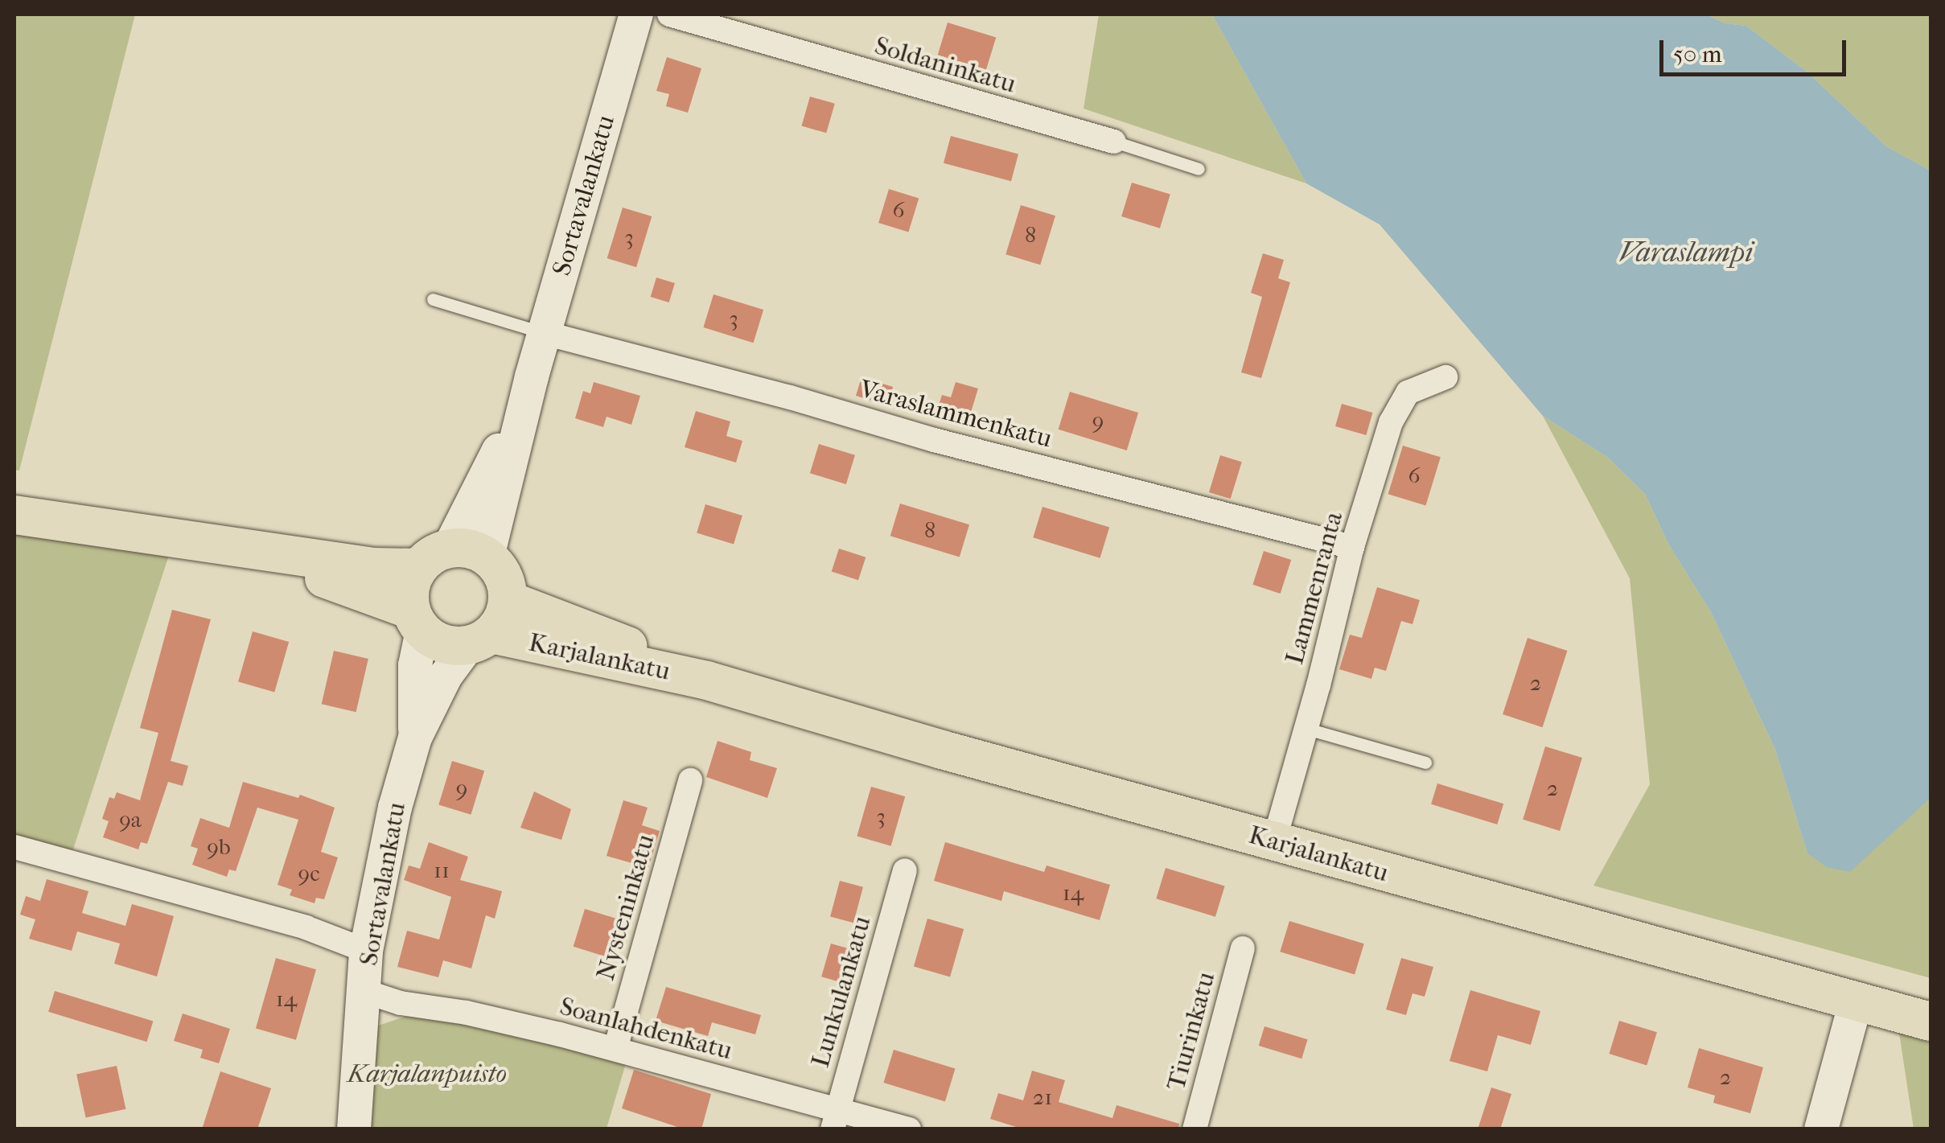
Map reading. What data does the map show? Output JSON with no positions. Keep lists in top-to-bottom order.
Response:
{
  "streets": {
    "main road": ["Karjalankatu"],
    "street": [
      "Soldaninkatu",
      "Sortavalankatu",
      "Varaslammenkatu",
      "Lammenranta",
      "Nysteninkatu",
      "Lunkulankatu",
      "Soanlahdenkatu",
      "Tiurinkatu"
    ]
  },
  "crossings": [
    ["Sortavalankatu", "Varaslammenkatu"],
    ["Sortavalankatu", "Karjalankatu"],
    ["Sortavalankatu", "Soanlahdenkatu"],
    ["Varaslammenkatu", "Lammenranta"],
    ["Lammenranta", "Karjalankatu"],
    ["Nysteninkatu", "Soanlahdenkatu"],
    ["Lunkulankatu", "Soanlahdenkatu"]
  ],
  "water": ["Varaslampi"],
  "parks": ["Karjalanpuisto"],
  "house_numbers": [
    "6",
    "8",
    "3",
    "3",
    "9",
    "6",
    "8",
    "2",
    "9",
    "2",
    "3",
    "9a",
    "9b",
    "11",
    "9c",
    "14",
    "14",
    "2",
    "21"
  ],
  "scale_bar": "50 m"
}
